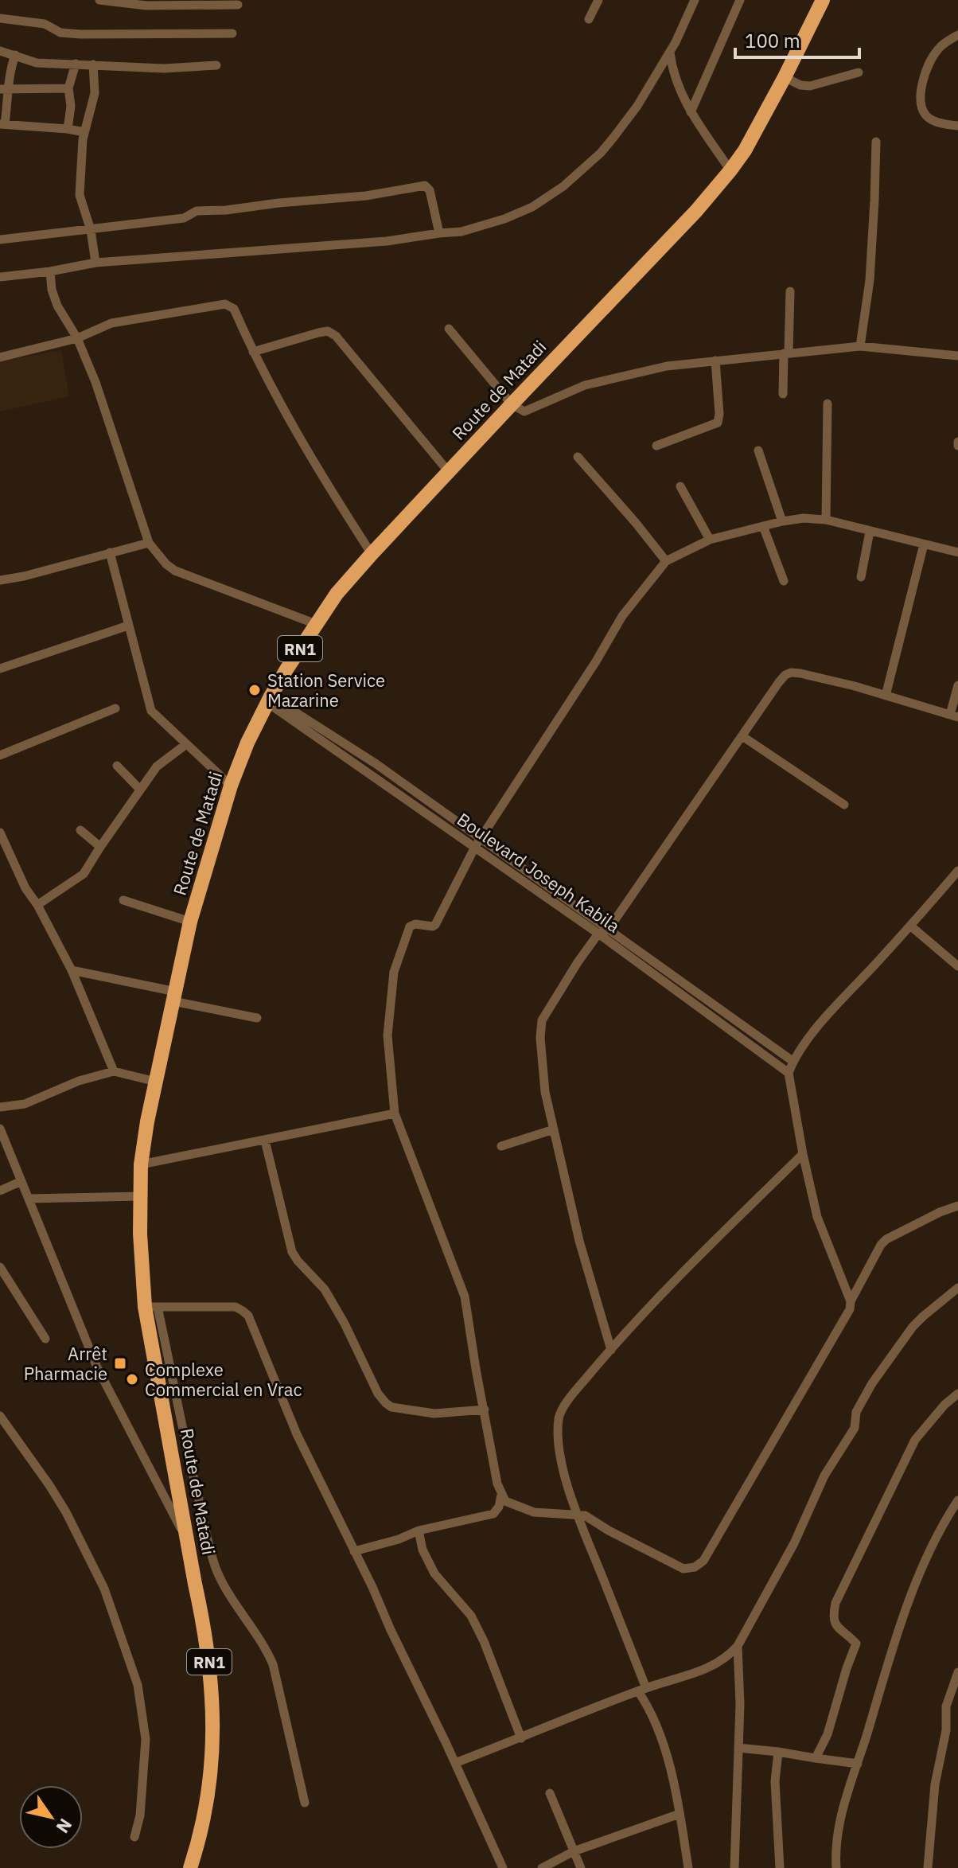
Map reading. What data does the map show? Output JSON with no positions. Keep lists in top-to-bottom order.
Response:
{
  "streets": {
    "highway": ["Route de Matadi", "RN1"],
    "street": ["Boulevard Joseph Kabila"]
  },
  "crossings": [
    ["Route de Matadi", "Boulevard Joseph Kabila"]
  ],
  "places": {
    "other": ["Station Service Mazarine", "Complexe Commercial en Vrac"],
    "transit": ["Arrêt Pharmacie"]
  },
  "scale_bar": "100 m",
  "north": "bottom right"
}
